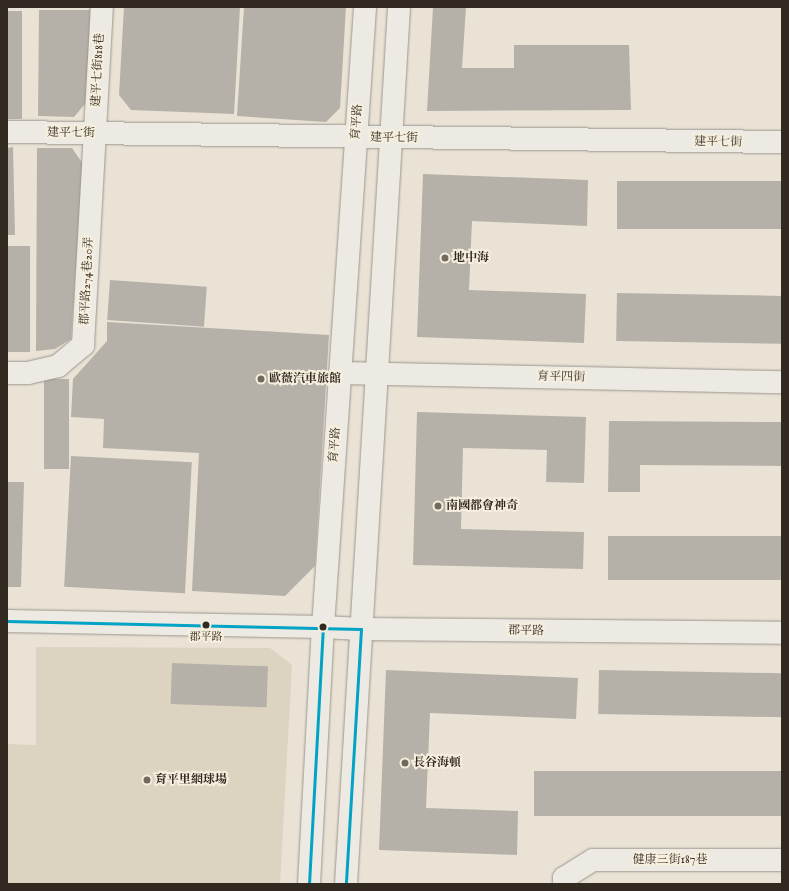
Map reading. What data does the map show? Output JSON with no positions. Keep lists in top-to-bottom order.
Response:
{
  "streets": {
    "street": [
      "建平七街818巷",
      "育平路",
      "建平七街",
      "郡平路274巷20弄",
      "育平四街",
      "郡平路",
      "健康三街187巷"
    ]
  },
  "crossings": [
    ["建平七街818巷", "建平七街"],
    ["建平七街818巷", "郡平路274巷20弄"],
    ["育平路", "建平七街"],
    ["育平路", "育平四街"],
    ["育平路", "郡平路"],
    ["建平七街", "郡平路274巷20弄"]
  ],
  "places": [
    "地中海",
    "歐薇汽車旅館",
    "南國都會神奇",
    "郡平路",
    "長谷海頓",
    "育平里網球場"
  ]
}
